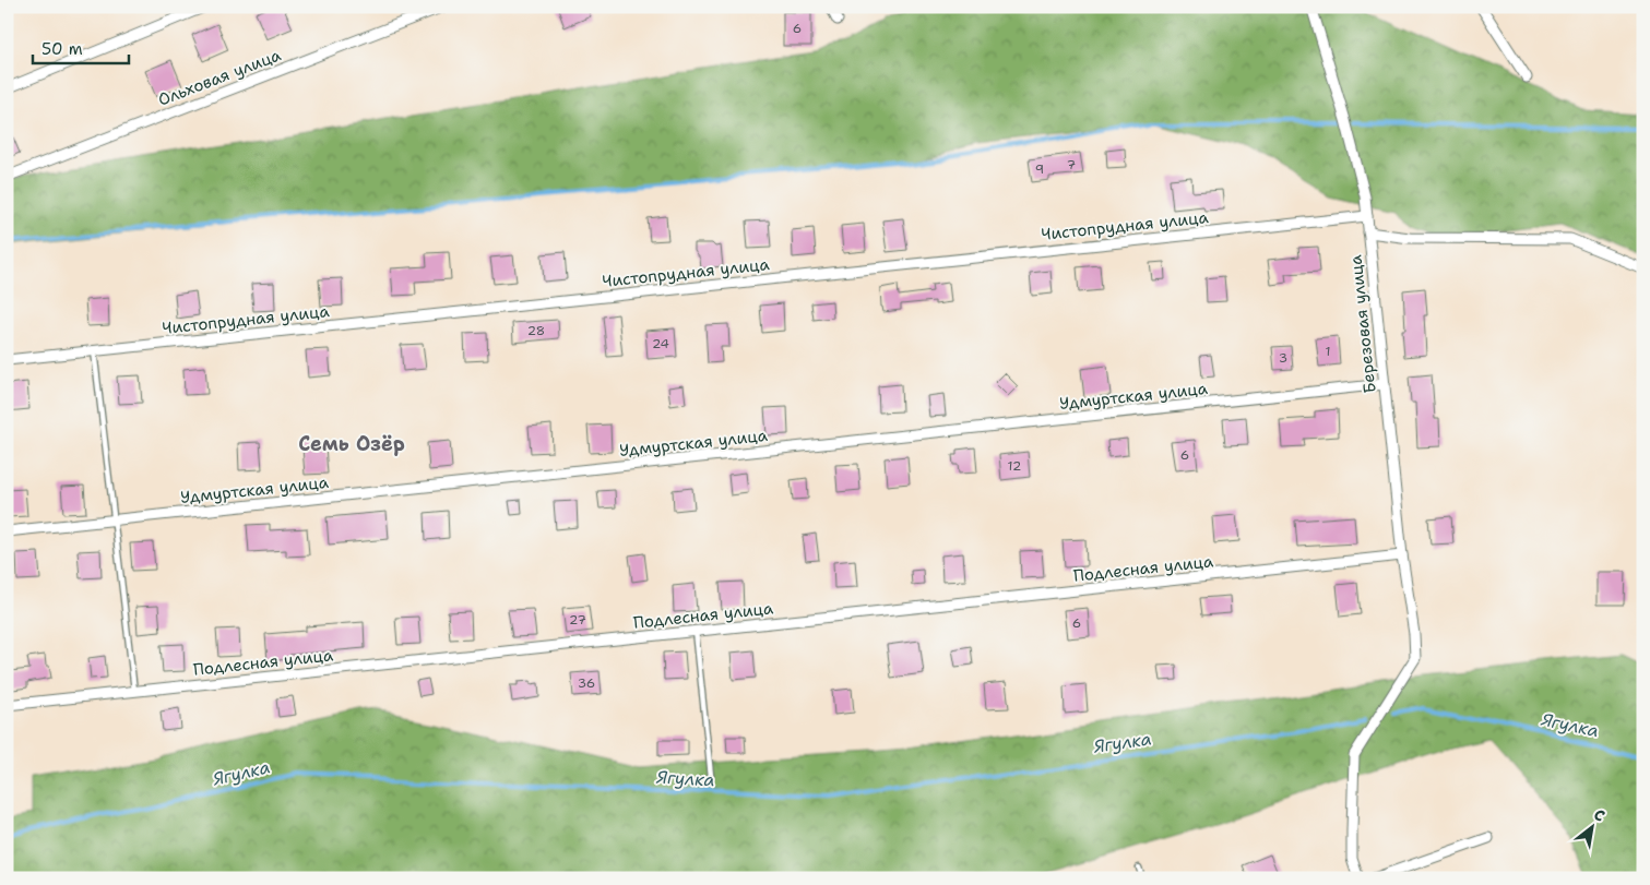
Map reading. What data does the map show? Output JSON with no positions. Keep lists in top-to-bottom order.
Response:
{
  "streets": {
    "street": [
      "Ольховая улица",
      "Чистопрудная улица",
      "Березовая улица",
      "Удмуртская улица",
      "Подлесная улица"
    ]
  },
  "crossings": [
    ["Березовая улица", "Удмуртская улица"],
    ["Березовая улица", "Подлесная улица"]
  ],
  "districts": ["Семь Озёр"],
  "water": ["Ягулка"],
  "house_numbers": [
    "6",
    "7",
    "9",
    "28",
    "24",
    "1",
    "3",
    "6",
    "12",
    "27",
    "6",
    "36"
  ],
  "scale_bar": "50 m",
  "north": "top right"
}
